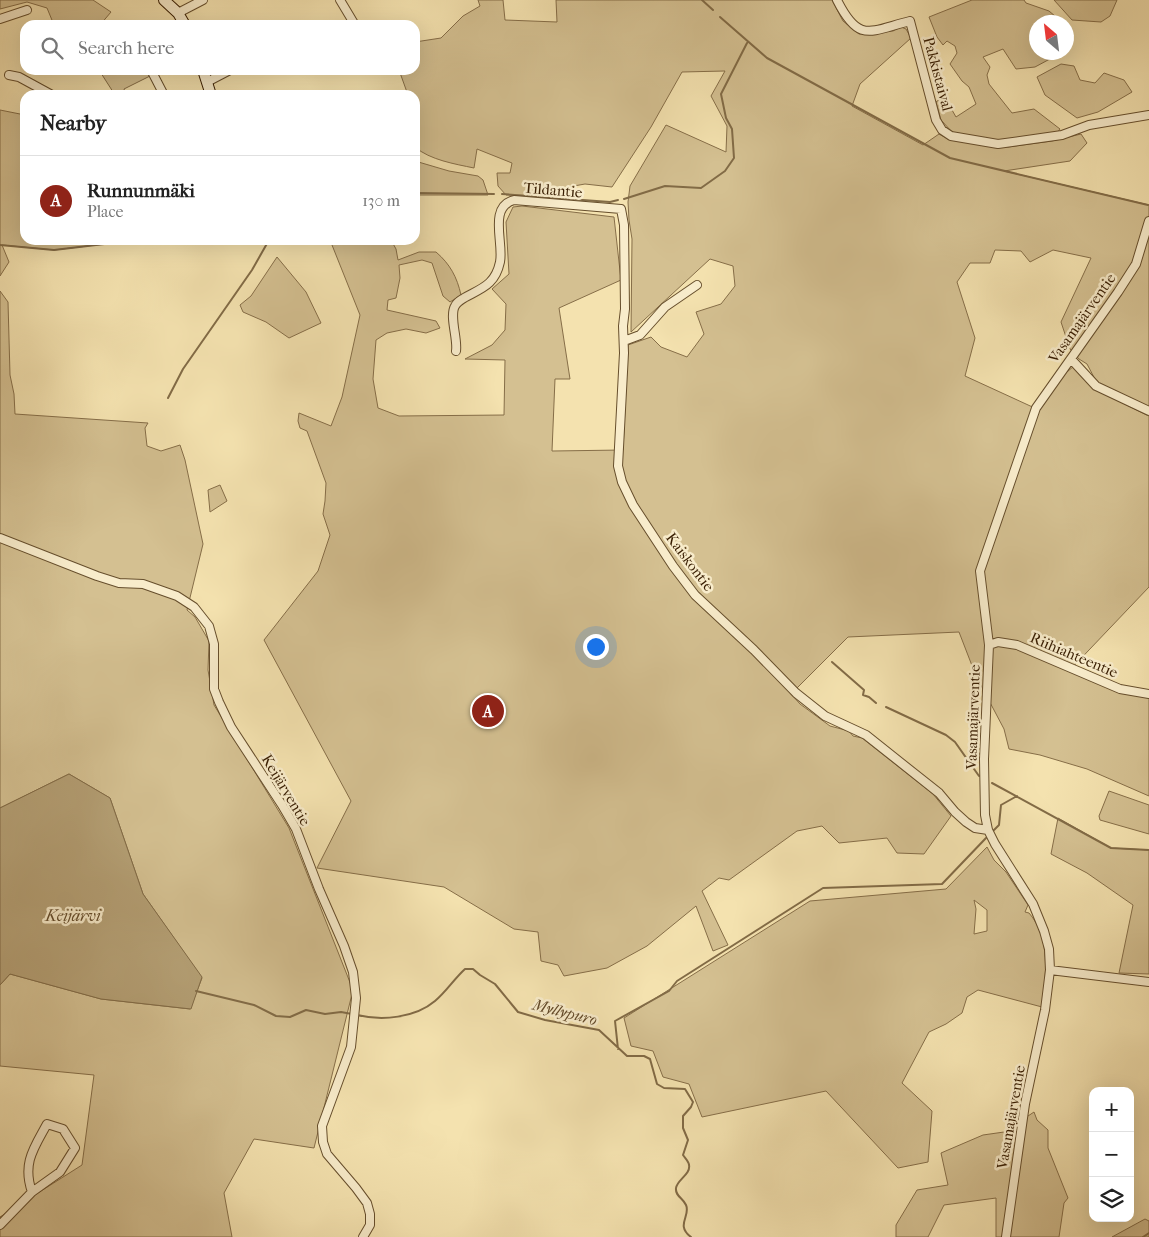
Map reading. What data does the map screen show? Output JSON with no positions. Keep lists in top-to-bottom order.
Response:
{
  "streets": {
    "street": [
      "Pakkistaival",
      "Tildantie",
      "Vasamajärventie",
      "Kaiskontie",
      "Riihiahteentie",
      "Keijärventie"
    ]
  },
  "crossings": [
    ["Tildantie", "Kaiskontie"],
    ["Vasamajärventie", "Kaiskontie"],
    ["Vasamajärventie", "Riihiahteentie"]
  ],
  "water": ["Keijärvi", "Myllypuro"],
  "north": "top left",
  "page": {
    "search": "Search here",
    "heading": "Nearby",
    "list": [
      {
        "mark": "A",
        "name": "Runnunmäki",
        "note": "Place",
        "value": "130 m"
      }
    ],
    "pins": "A",
    "map_buttons": ["+", "−"]
  }
}
